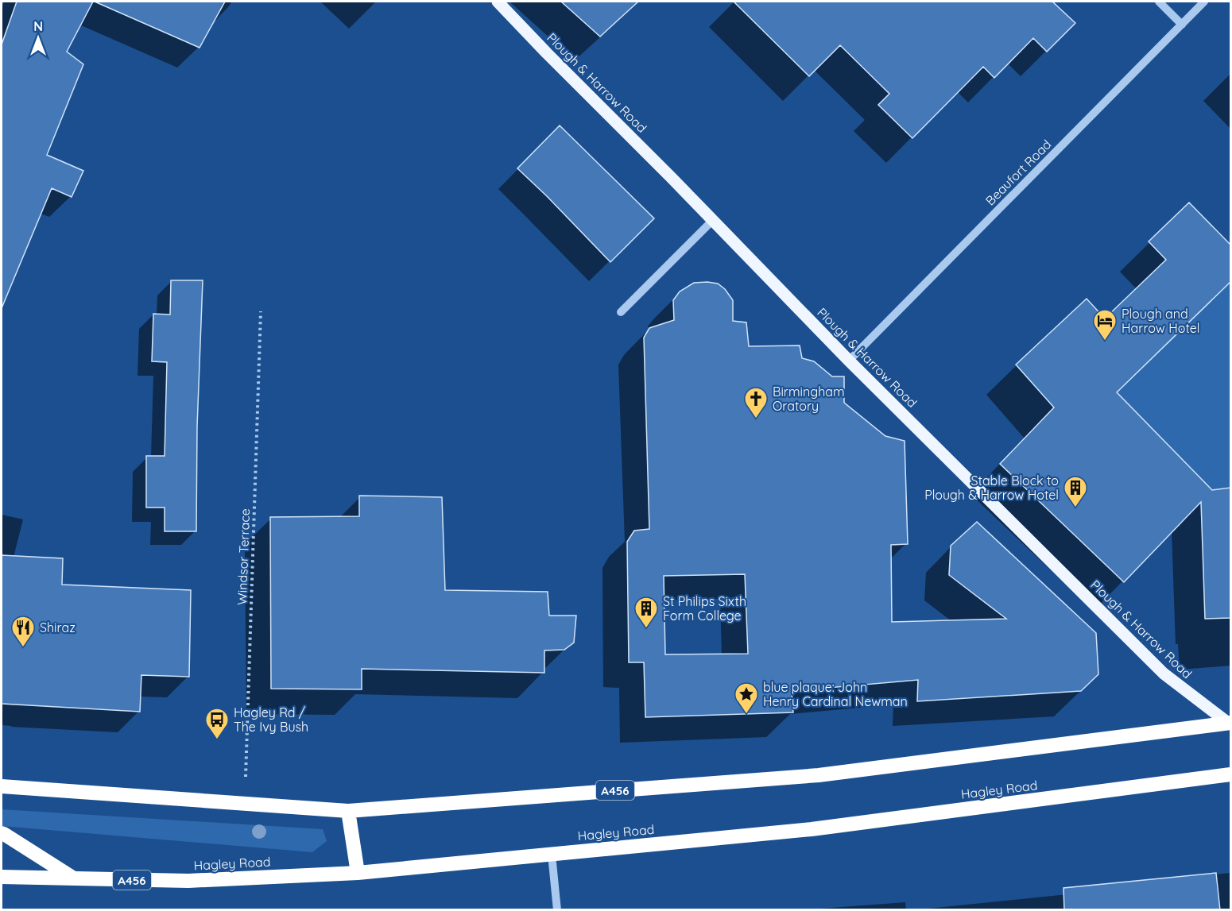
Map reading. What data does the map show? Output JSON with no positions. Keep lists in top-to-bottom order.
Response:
{
  "streets": {
    "highway": ["Hagley Road", "A456"],
    "main road": ["Plough & Harrow Road"],
    "street": ["Beaufort Road"],
    "path": ["Windsor Terrace"]
  },
  "crossings": [
    ["Plough & Harrow Road", "Beaufort Road"],
    ["Plough & Harrow Road", "A456"],
    ["Windsor Terrace", "A456"]
  ],
  "places": {
    "hotel": ["Plough and Harrow Hotel"],
    "church": ["Birmingham Oratory"],
    "building": ["Stable Block to Plough & Harrow Hotel", "St Philips Sixth Form College"],
    "restaurant": ["Shiraz"],
    "place": ["blue plaque: John Henry Cardinal Newman"],
    "bus stop": ["Hagley Rd / The Ivy Bush"]
  },
  "north": "top"
}
